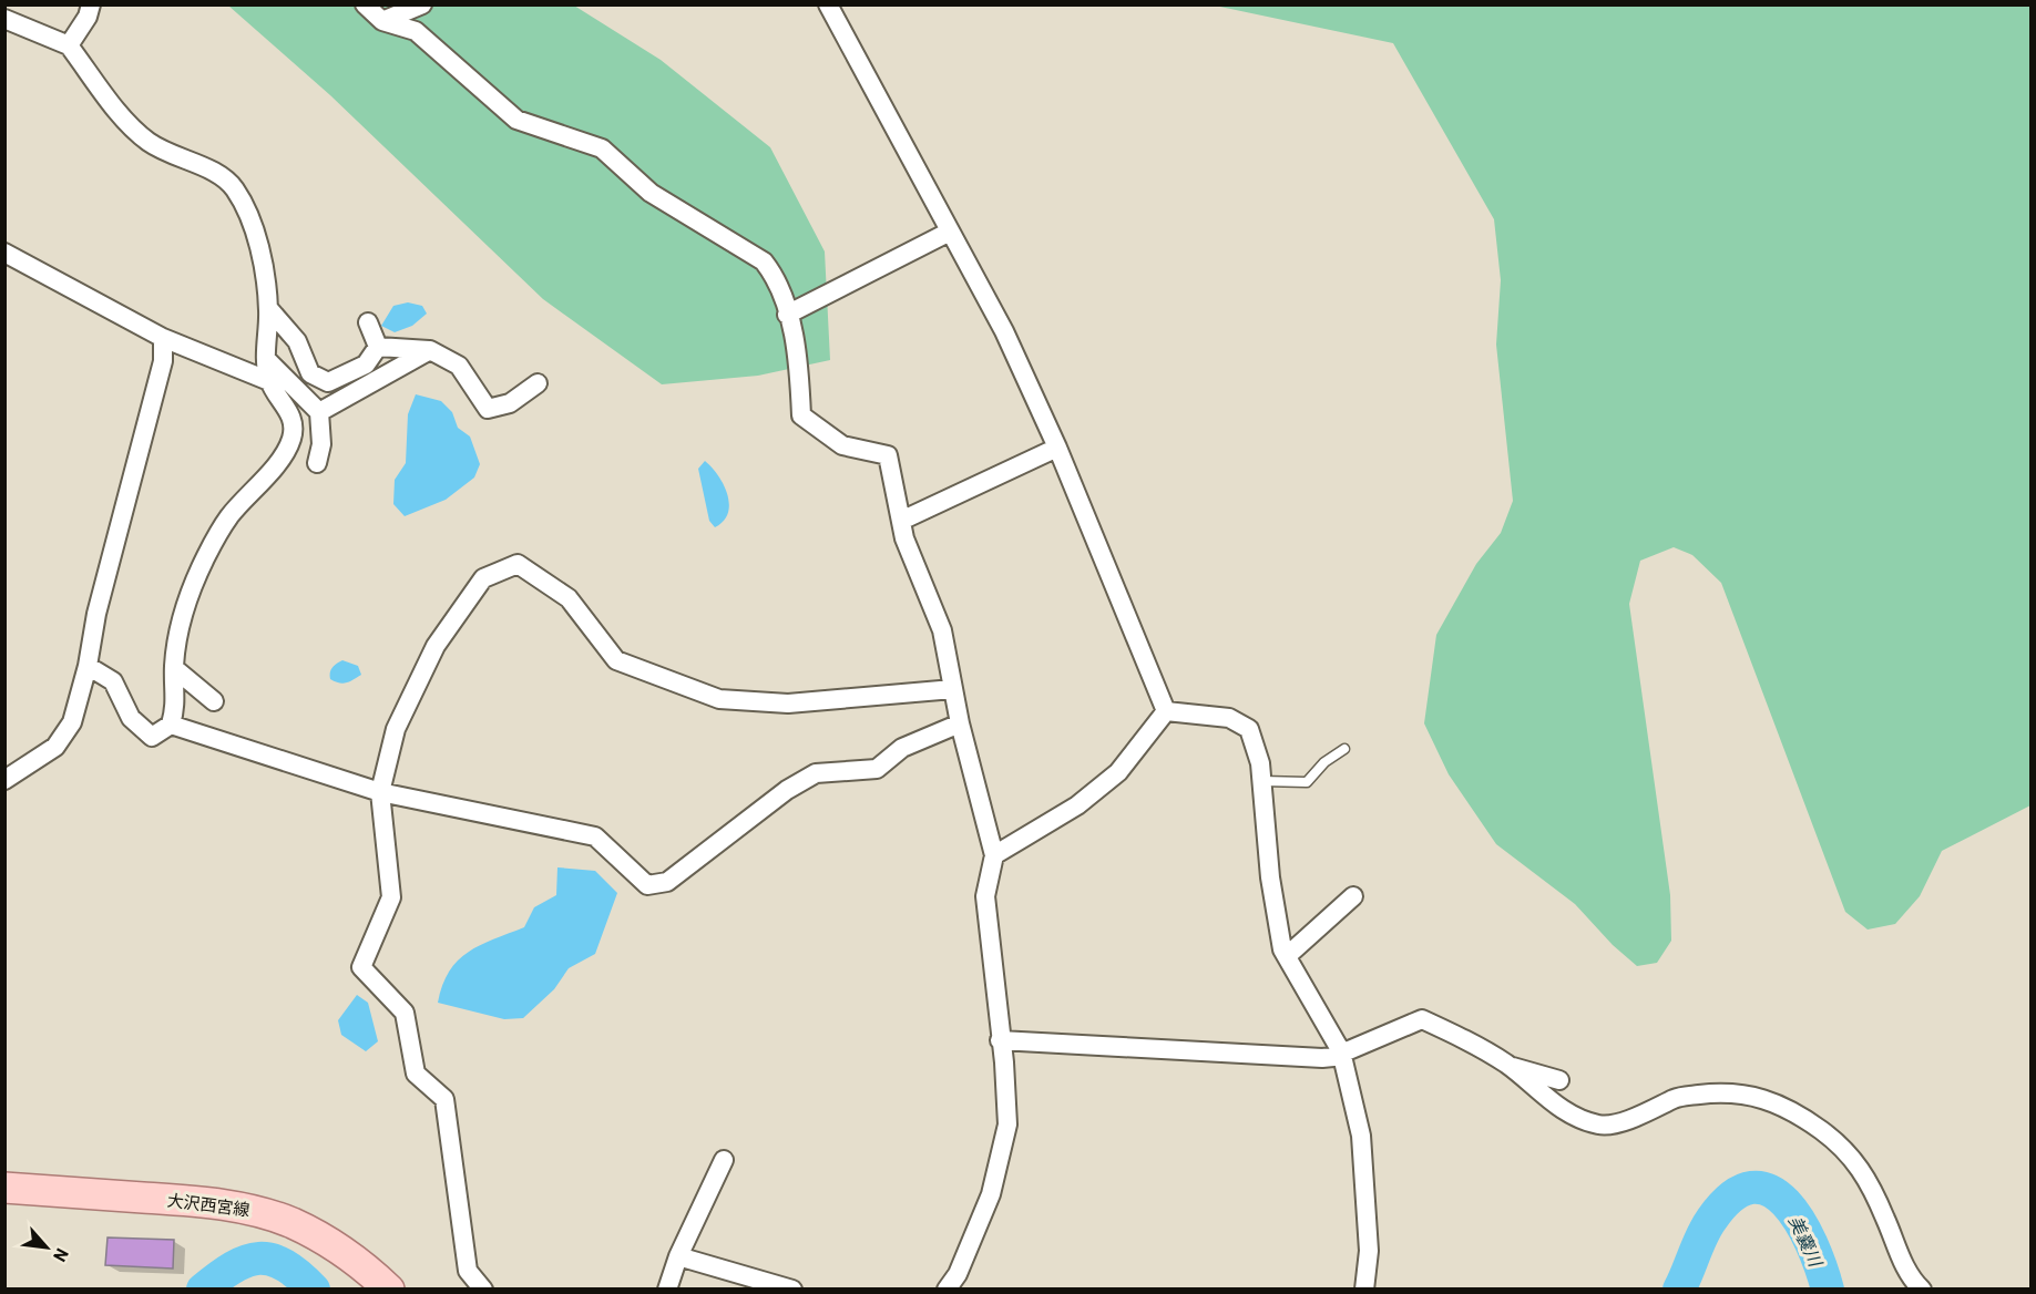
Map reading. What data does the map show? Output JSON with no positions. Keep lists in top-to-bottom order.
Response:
{
  "streets": {
    "main road": ["大沢西宮線"]
  },
  "water": ["美嚢川"],
  "north": "bottom right"
}
